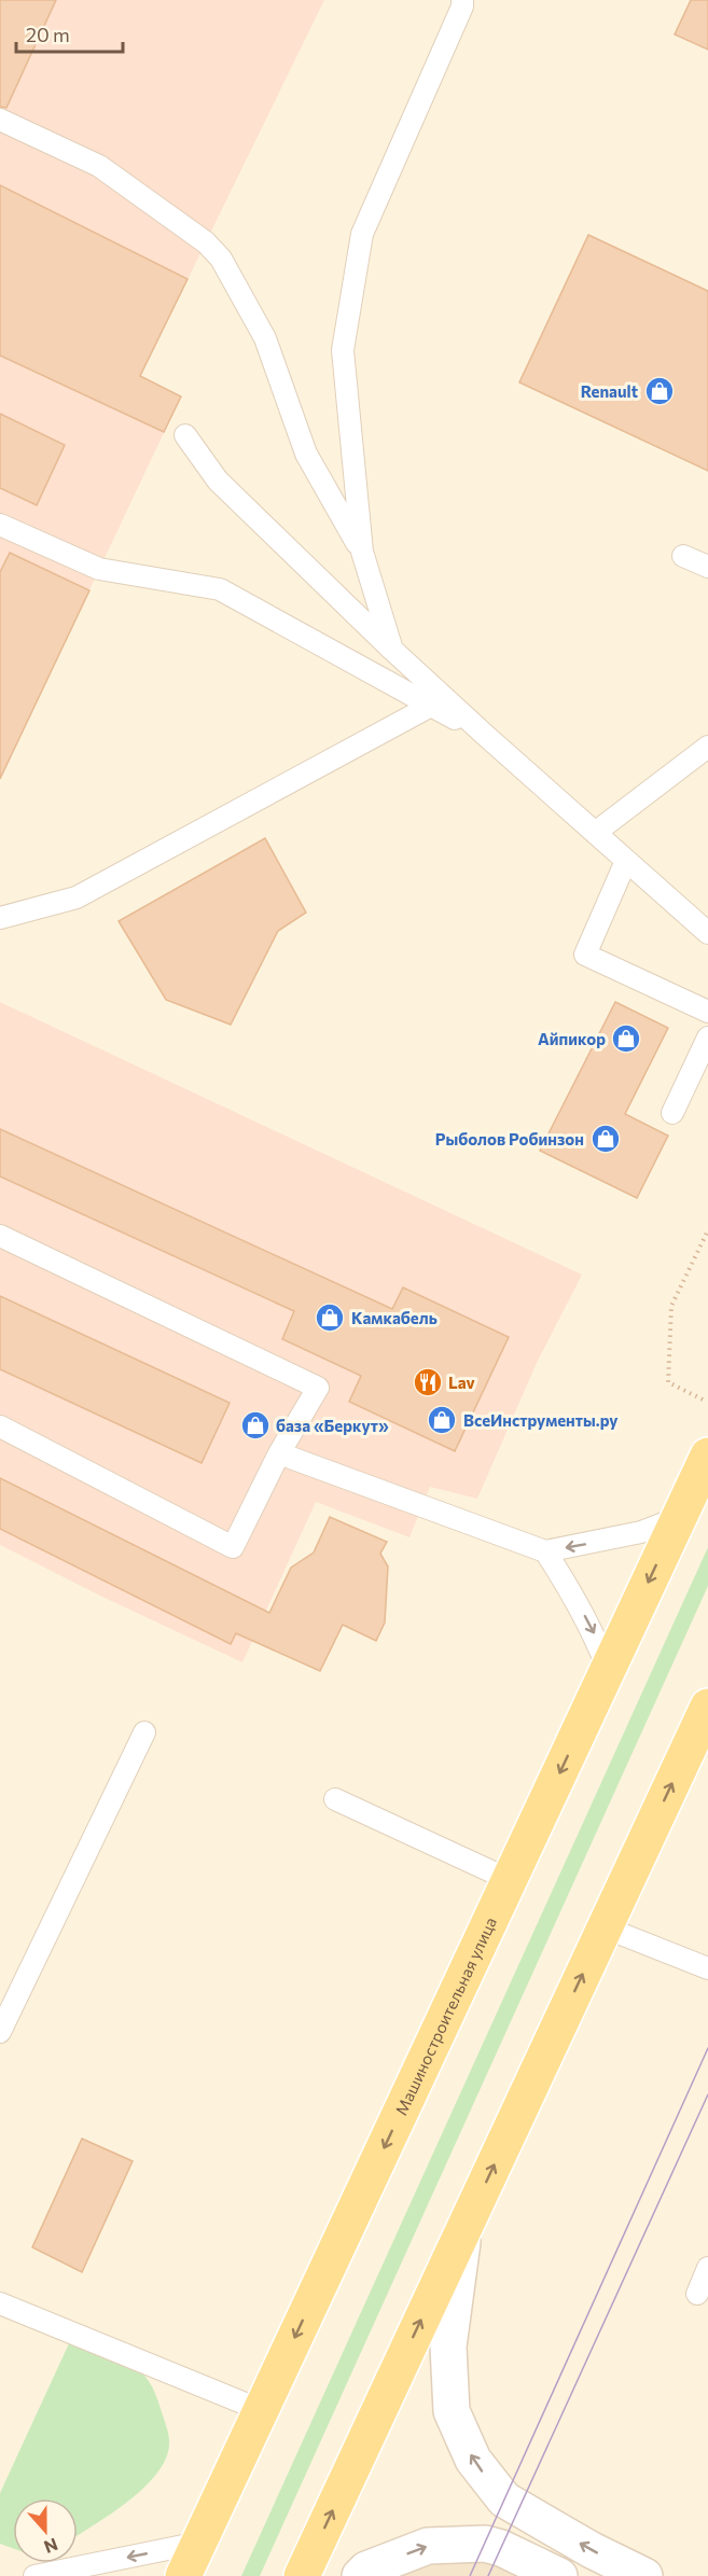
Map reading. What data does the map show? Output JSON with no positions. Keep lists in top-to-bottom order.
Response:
{
  "streets": {
    "main road": ["Машиностроительная улица"]
  },
  "places": {
    "shop": [
      "Renault",
      "Айпикор",
      "Рыболов Робинзон",
      "Камкабель",
      "ВсеИнструменты.ру",
      "база «Беркут»"
    ],
    "restaurant": ["Lav"]
  },
  "scale_bar": "20 m",
  "north": "bottom"
}
